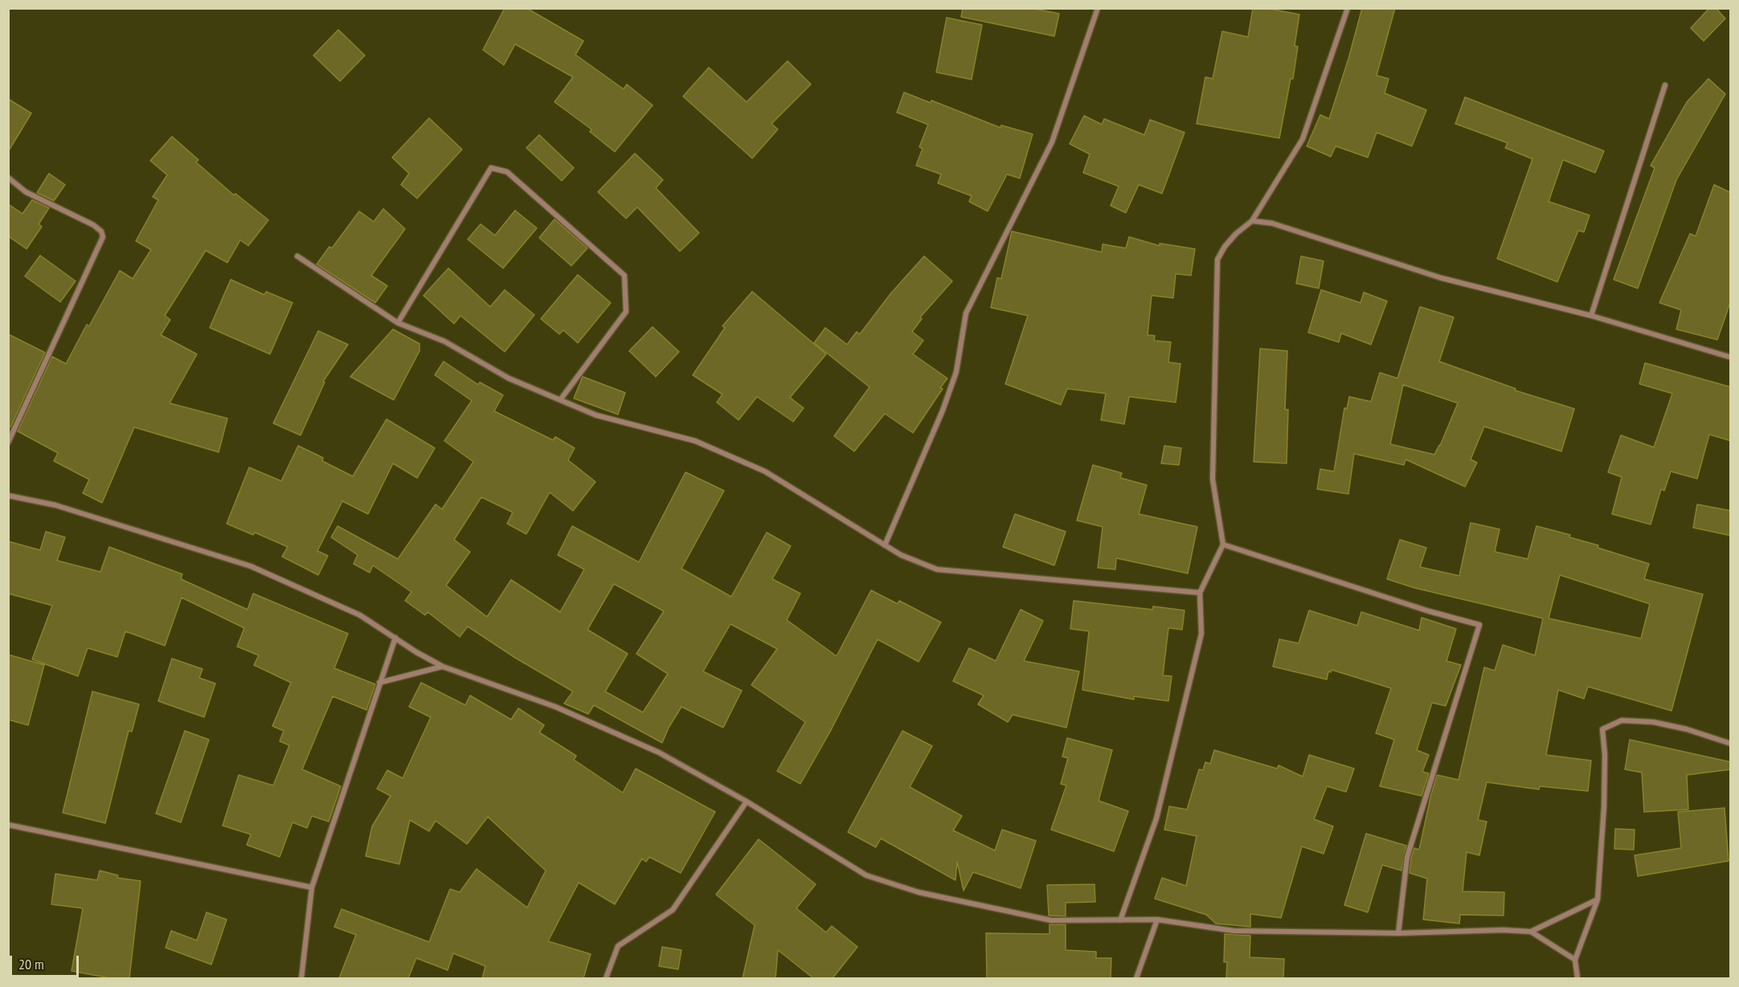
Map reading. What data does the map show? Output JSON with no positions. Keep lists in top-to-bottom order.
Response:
{
  "scale_bar": "20 m"
}
